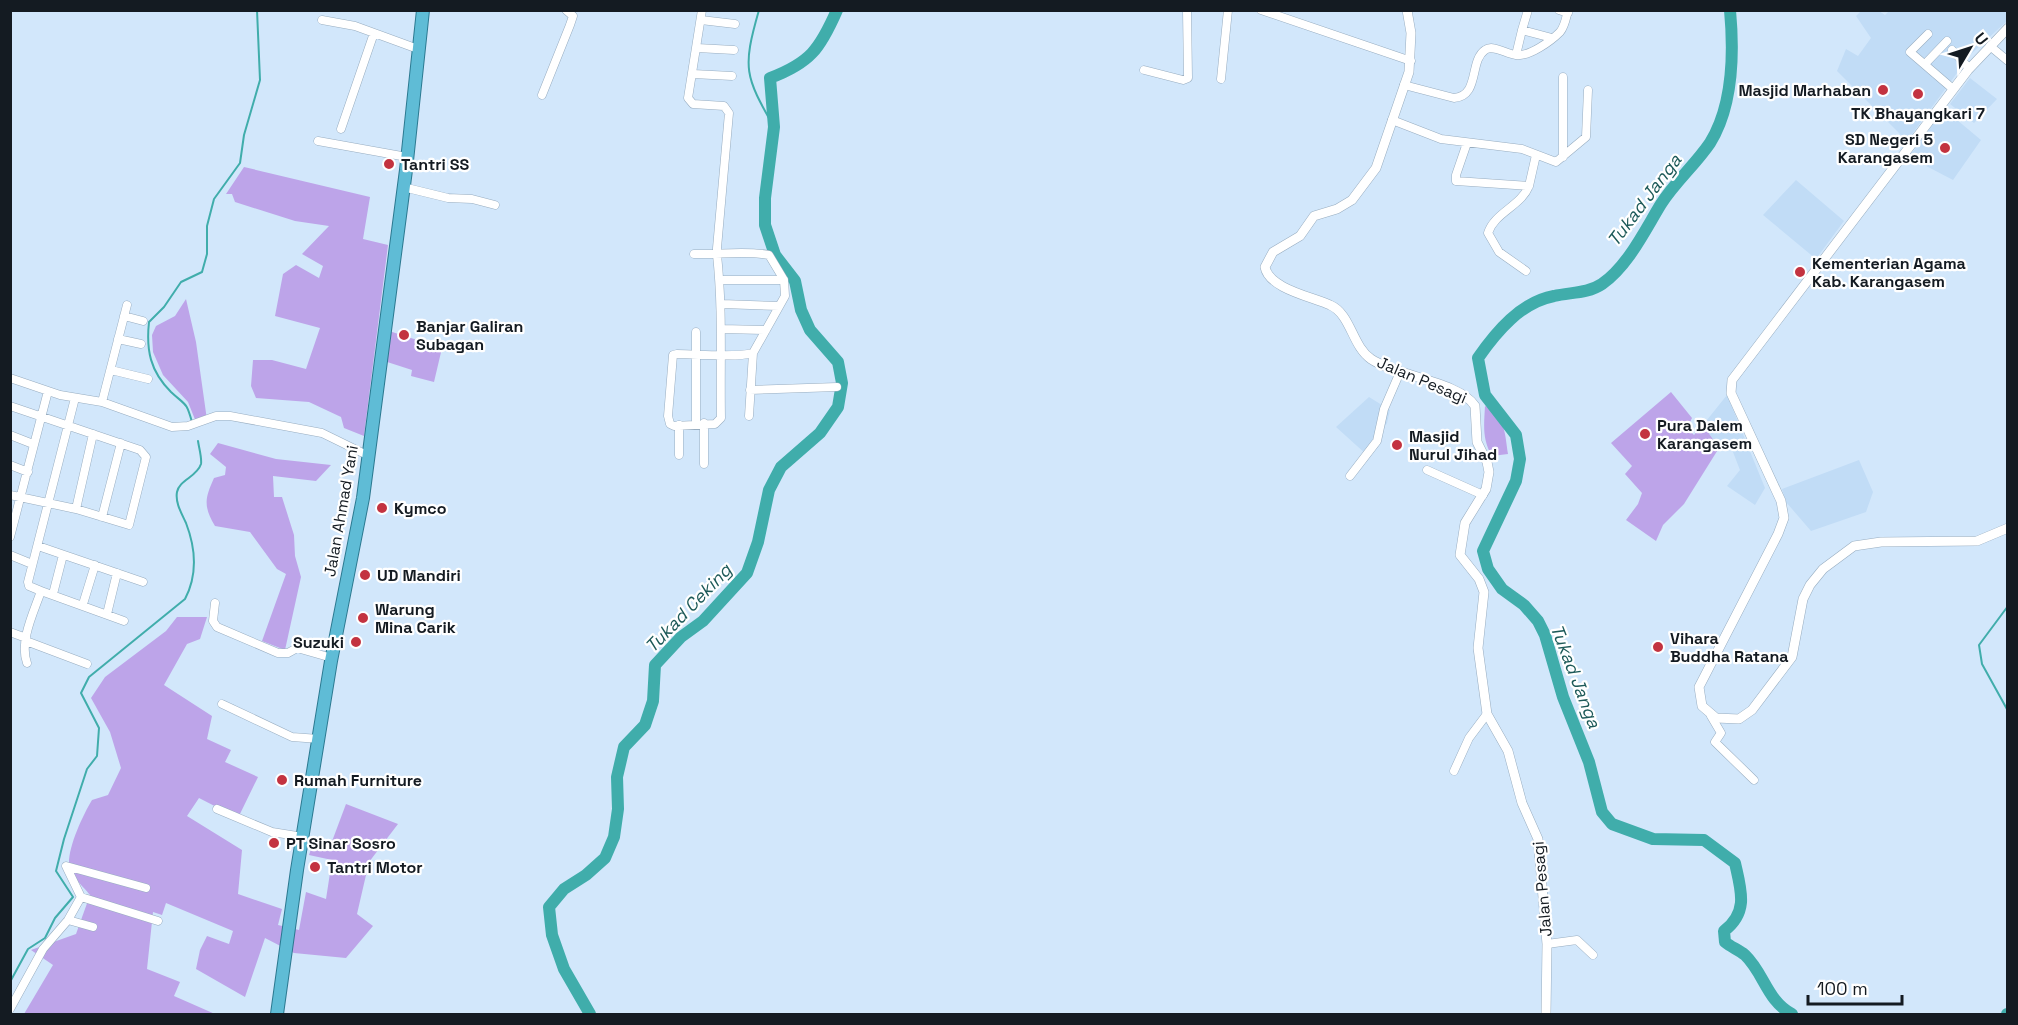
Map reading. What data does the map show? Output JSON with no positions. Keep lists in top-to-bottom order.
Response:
{
  "streets": {
    "highway": ["Jalan Ahmad Yani"],
    "street": ["Jalan Pesagi"]
  },
  "water": ["Tukad Janga", "Tukad Ceking"],
  "places": [
    "Masjid Marhaban",
    "TK Bhayangkari 7",
    "SD Negeri 5 Karangasem",
    "Tantri SS",
    "Kementerian Agama Kab. Karangasem",
    "Banjar Galiran Subagan",
    "Pura Dalem Karangasem",
    "Masjid Nurul Jihad",
    "Kymco",
    "UD Mandiri",
    "Warung Mina Carik",
    "Suzuki",
    "Vihara Buddha Ratana",
    "Rumah Furniture",
    "PT Sinar Sosro",
    "Tantri Motor"
  ],
  "scale_bar": "100 m",
  "north": "top right"
}
